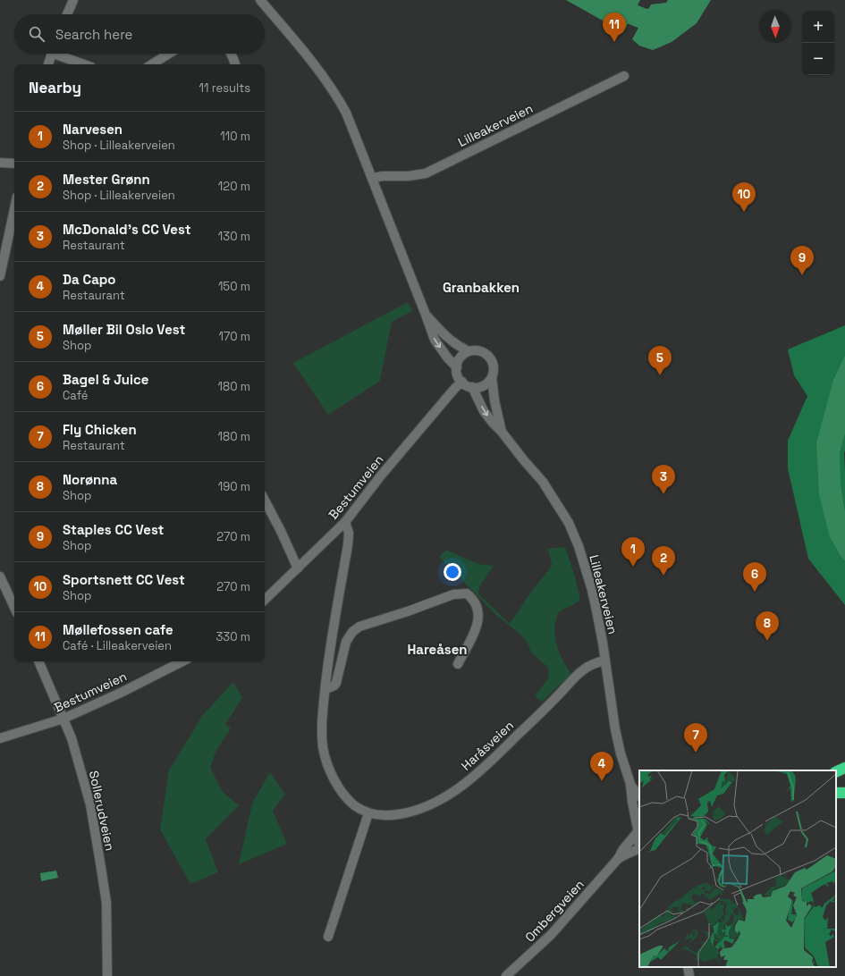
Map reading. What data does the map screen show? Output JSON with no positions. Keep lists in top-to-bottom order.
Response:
{
  "streets": {
    "street": [
      "Lilleakerveien",
      "Bestumveien",
      "Haråsveien",
      "Sollerudveien",
      "Ombergveien"
    ]
  },
  "crossings": [
    ["Lilleakerveien", "Bestumveien"],
    ["Lilleakerveien", "Haråsveien"],
    ["Lilleakerveien", "Ombergveien"],
    ["Bestumveien", "Haråsveien"],
    ["Bestumveien", "Sollerudveien"]
  ],
  "districts": ["Granbakken", "Hareåsen"],
  "north": "bottom",
  "page": {
    "map_buttons": ["+", "−"],
    "pins": [
      "11",
      "10",
      "9",
      "5",
      "3",
      "1",
      "2",
      "6",
      "8",
      "7",
      "4"
    ],
    "search": "Search here",
    "heading": ["Nearby", "11 results"],
    "list": [
      {
        "mark": "1",
        "name": "Narvesen",
        "note": "Shop · Lilleakerveien",
        "value": "110 m"
      },
      {
        "mark": "2",
        "name": "Mester Grønn",
        "note": "Shop · Lilleakerveien",
        "value": "120 m"
      },
      {
        "mark": "3",
        "name": "McDonald's CC Vest",
        "note": "Restaurant",
        "value": "130 m"
      },
      {
        "mark": "4",
        "name": "Da Capo",
        "note": "Restaurant",
        "value": "150 m"
      },
      {
        "mark": "5",
        "name": "Møller Bil Oslo Vest",
        "note": "Shop",
        "value": "170 m"
      },
      {
        "mark": "6",
        "name": "Bagel & Juice",
        "note": "Café",
        "value": "180 m"
      },
      {
        "mark": "7",
        "name": "Fly Chicken",
        "note": "Restaurant",
        "value": "180 m"
      },
      {
        "mark": "8",
        "name": "Norønna",
        "note": "Shop",
        "value": "190 m"
      },
      {
        "mark": "9",
        "name": "Staples CC Vest",
        "note": "Shop",
        "value": "270 m"
      },
      {
        "mark": "10",
        "name": "Sportsnett CC Vest",
        "note": "Shop",
        "value": "270 m"
      },
      {
        "mark": "11",
        "name": "Møllefossen cafe",
        "note": "Café · Lilleakerveien",
        "value": "330 m"
      }
    ]
  }
}
